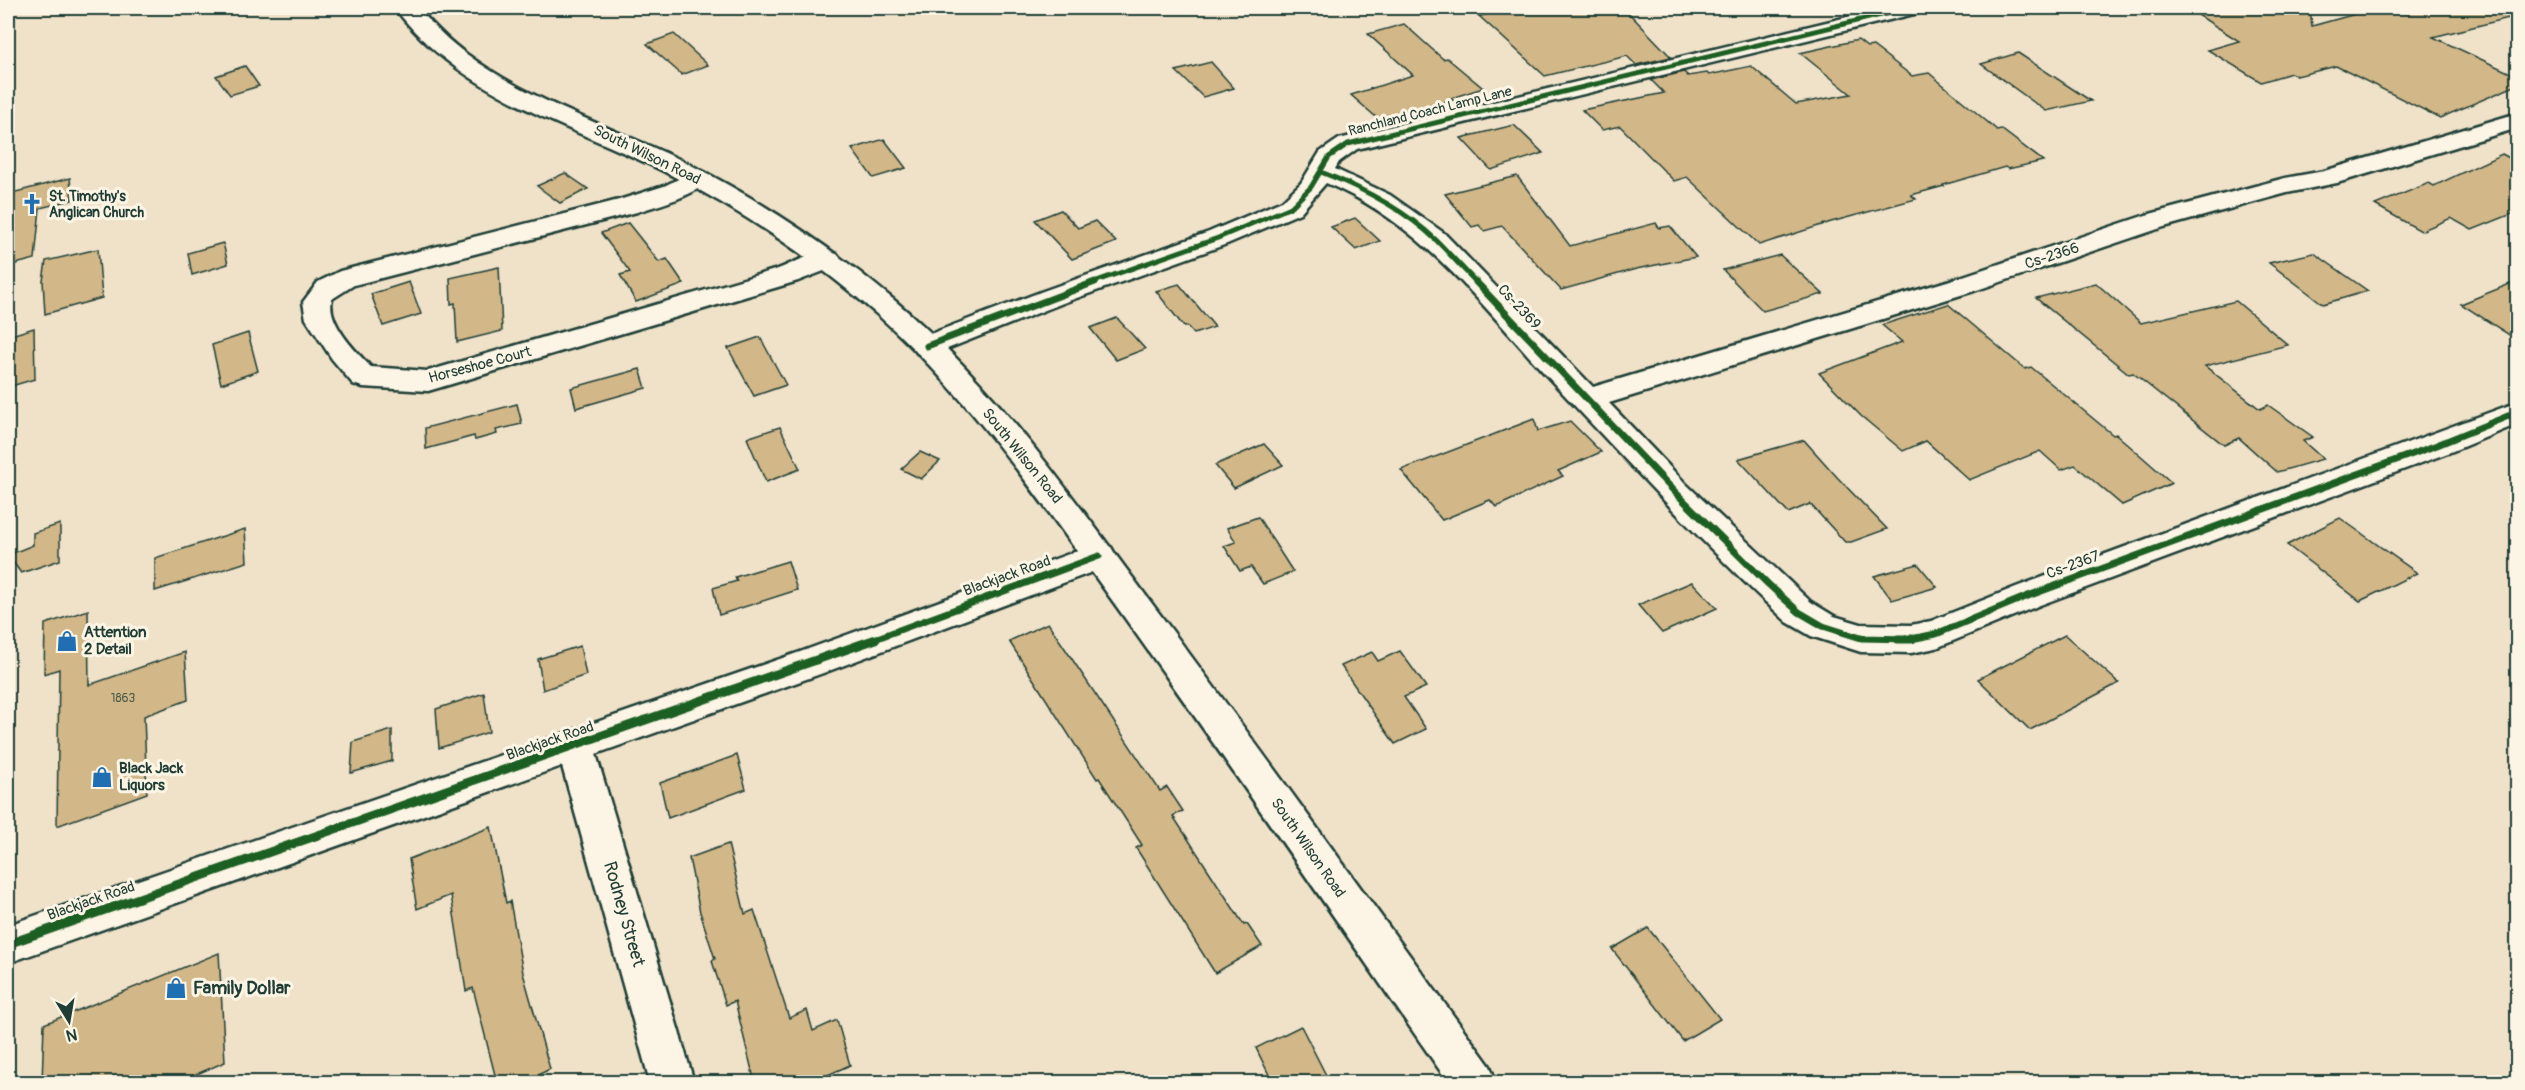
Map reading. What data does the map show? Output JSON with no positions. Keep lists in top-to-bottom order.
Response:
{
  "streets": {
    "street": [
      "Ranchland Coach Lamp Lane",
      "South Wilson Road",
      "Cs-2366",
      "Cs-2369",
      "Horseshoe Court",
      "Cs-2367",
      "Blackjack Road",
      "Rodney Street"
    ]
  },
  "crossings": [
    ["Ranchland Coach Lamp Lane", "South Wilson Road"],
    ["Ranchland Coach Lamp Lane", "Cs-2369"],
    ["South Wilson Road", "Horseshoe Court"],
    ["South Wilson Road", "Blackjack Road"],
    ["Cs-2366", "Cs-2369"],
    ["Cs-2369", "Cs-2367"],
    ["Blackjack Road", "Rodney Street"]
  ],
  "places": {
    "church": ["St. Timothy's Anglican Church"],
    "shop": ["Attention 2 Detail", "Black Jack Liquors", "Family Dollar"]
  },
  "house_numbers": ["1863"],
  "north": "bottom"
}
